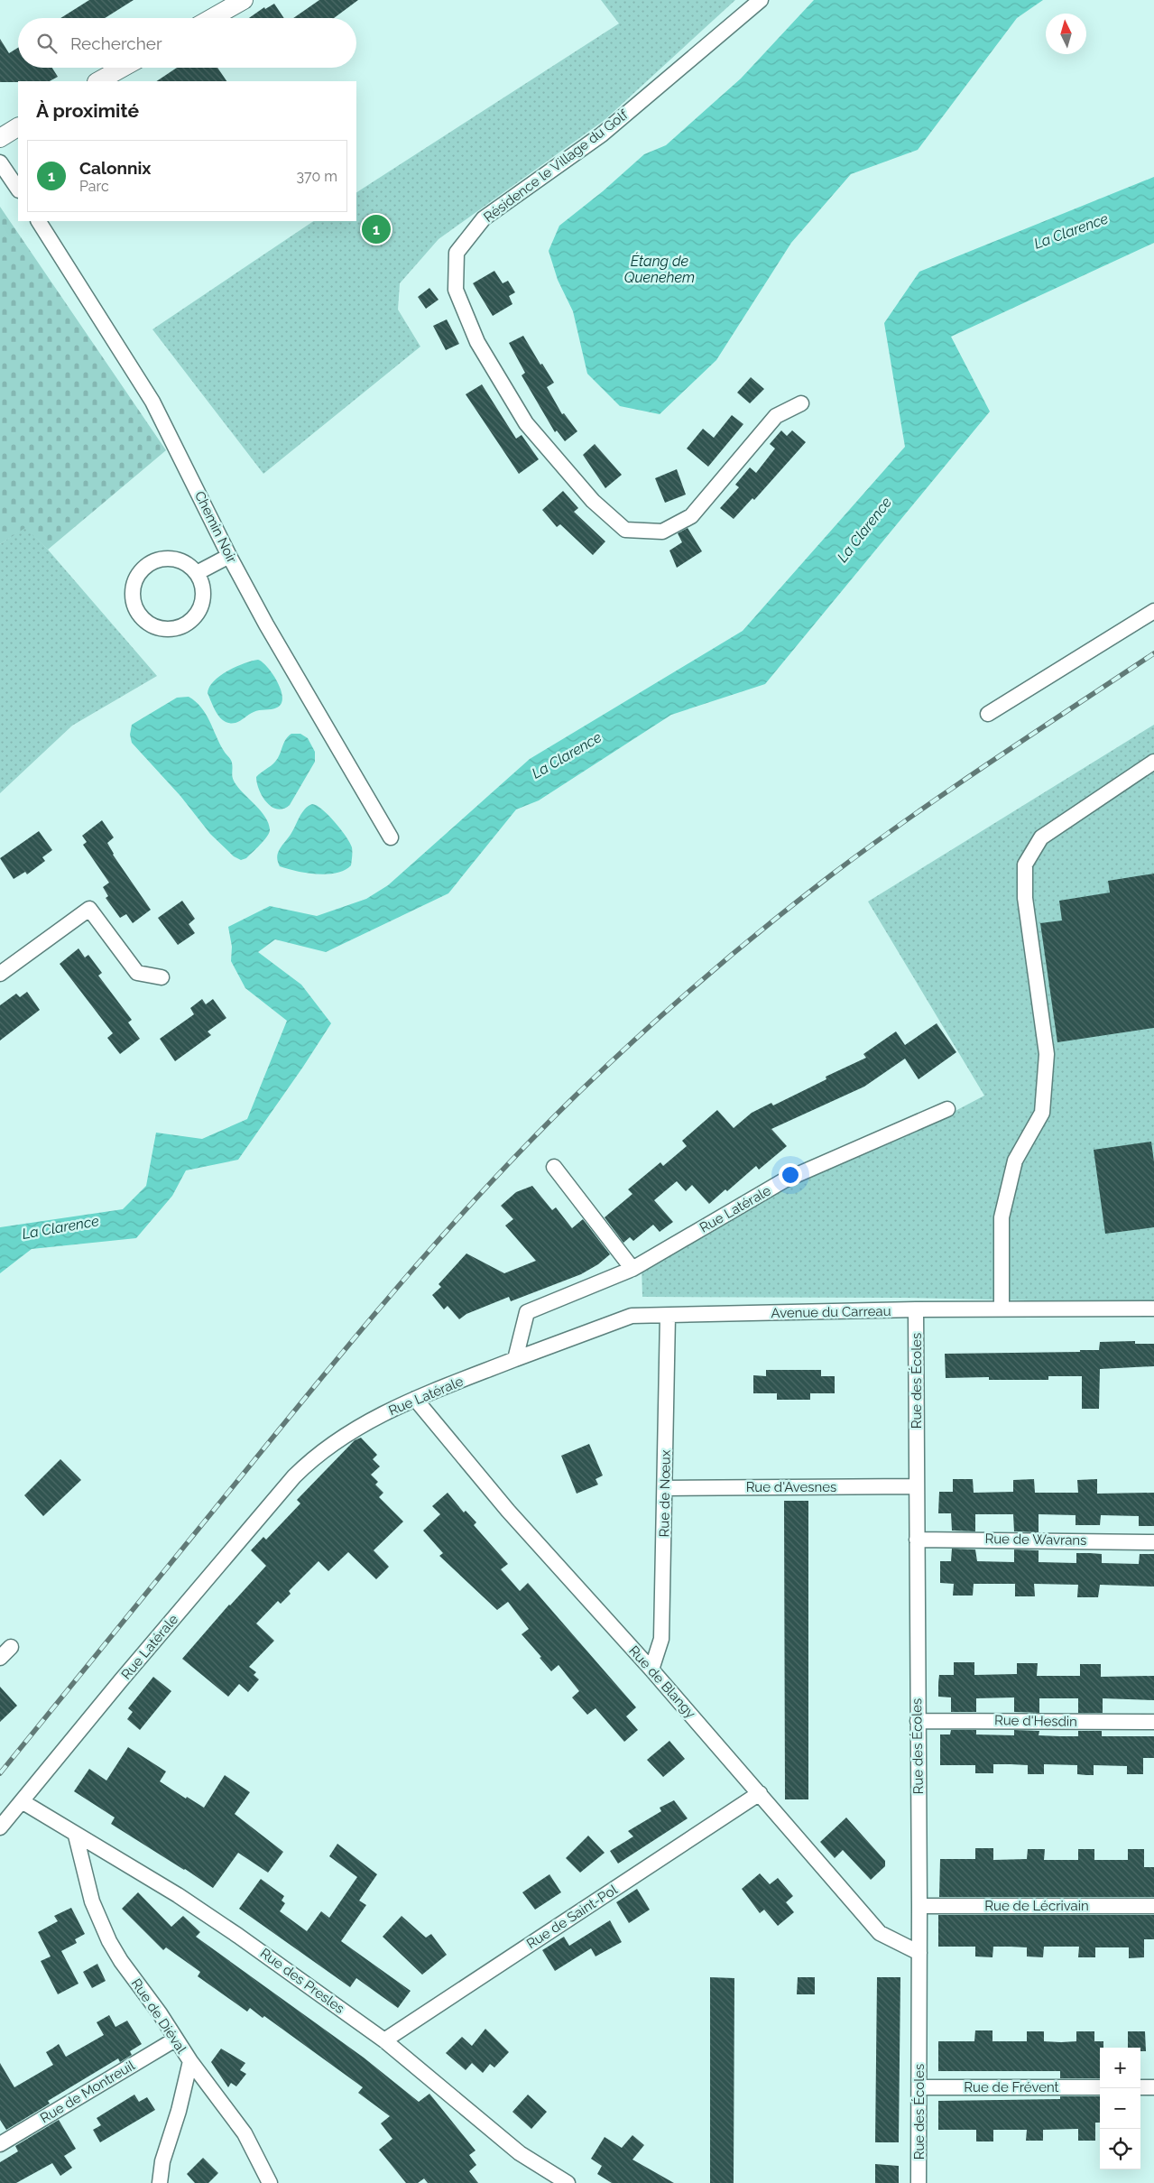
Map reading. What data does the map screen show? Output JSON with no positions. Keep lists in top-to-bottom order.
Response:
{
  "streets": {
    "street": [
      "Résidence le Village du Golf",
      "Chemin Noir",
      "Rue Latérale",
      "Avenue du Carreau",
      "Rue des Écoles",
      "Rue d'Avesnes",
      "Rue de Nœux",
      "Rue de Wavrans",
      "Rue de Blangy",
      "Rue d'Hesdin",
      "Rue de Lécrivain",
      "Rue de Saint-Pol",
      "Rue des Presles",
      "Rue de Diéval",
      "Rue de Frévent",
      "Rue de Montreuil"
    ]
  },
  "crossings": [
    ["Rue Latérale", "Avenue du Carreau"],
    ["Rue Latérale", "Rue de Blangy"],
    ["Rue Latérale", "Rue des Presles"],
    ["Avenue du Carreau", "Rue des Écoles"],
    ["Avenue du Carreau", "Rue de Nœux"],
    ["Rue des Écoles", "Rue d'Avesnes"],
    ["Rue des Écoles", "Rue de Wavrans"],
    ["Rue des Écoles", "Rue de Blangy"],
    ["Rue des Écoles", "Rue d'Hesdin"],
    ["Rue des Écoles", "Rue de Lécrivain"],
    ["Rue des Écoles", "Rue de Frévent"],
    ["Rue d'Avesnes", "Rue de Nœux"],
    ["Rue de Nœux", "Rue de Blangy"],
    ["Rue de Blangy", "Rue de Saint-Pol"],
    ["Rue de Saint-Pol", "Rue des Presles"],
    ["Rue des Presles", "Rue de Diéval"],
    ["Rue de Diéval", "Rue de Montreuil"]
  ],
  "water": ["La Clarence", "Étang de Quenehem"],
  "north": "top",
  "page": {
    "search": "Rechercher",
    "heading": "À proximité",
    "list": [
      {
        "mark": "1",
        "name": "Calonnix",
        "note": "Parc",
        "value": "370 m"
      }
    ],
    "pins": "1",
    "map_buttons": ["+", "−"]
  }
}
